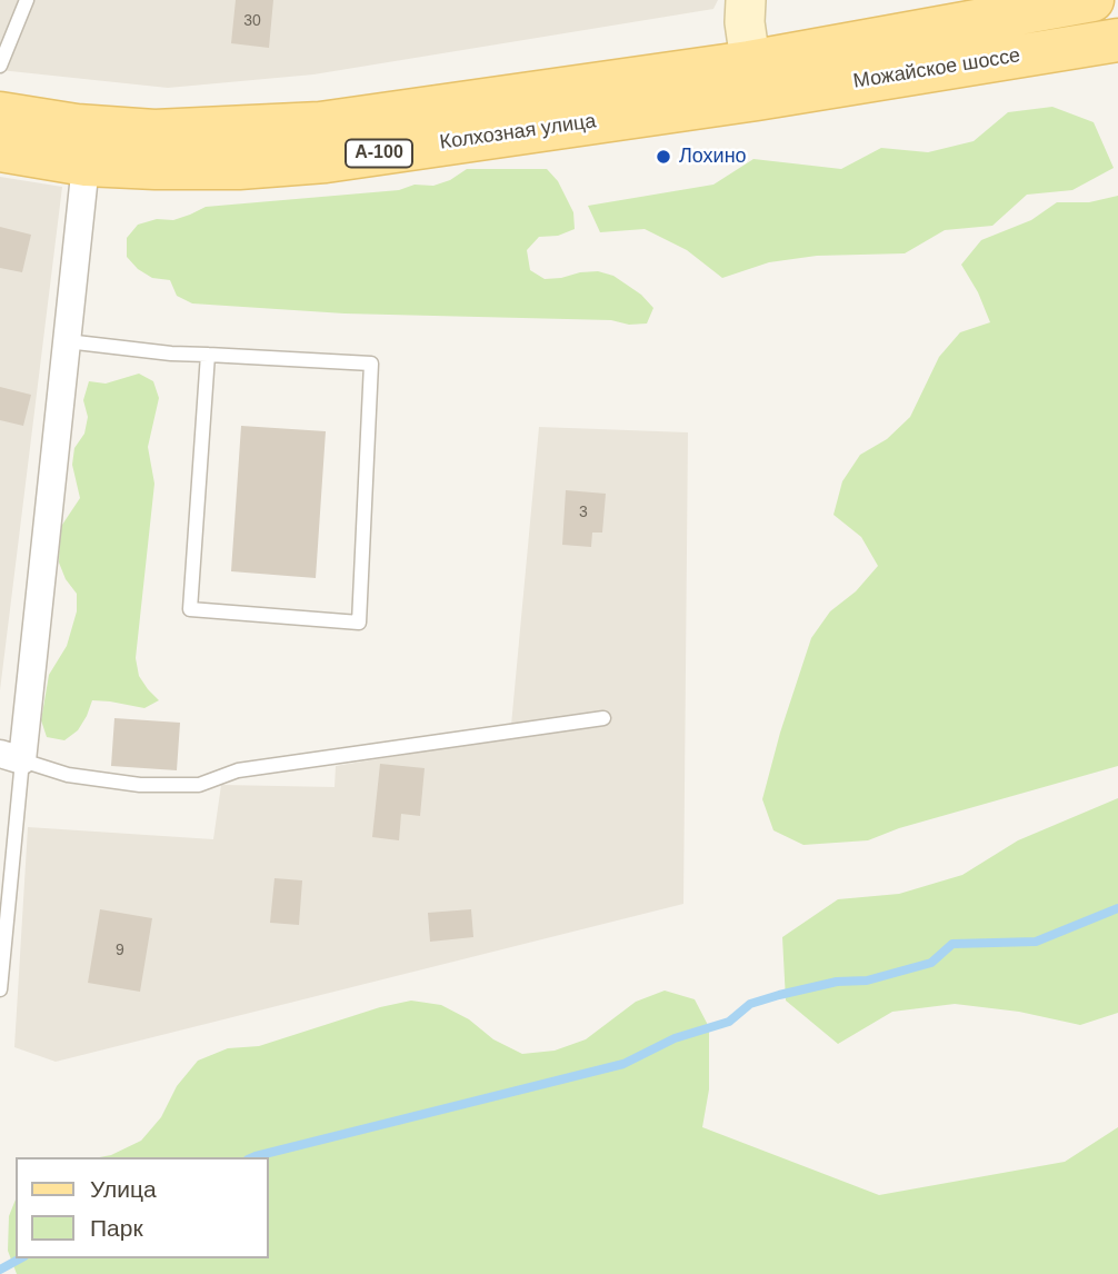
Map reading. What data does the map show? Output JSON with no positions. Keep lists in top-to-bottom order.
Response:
{
  "streets": {
    "main road": ["Можайское шоссе", "Колхозная улица", "А-100"]
  },
  "crossings": [
    ["Можайское шоссе", "Колхозная улица"]
  ],
  "places": ["Лохино"],
  "house_numbers": ["30", "3", "9"],
  "legend": ["Улица", "Парк"]
}
